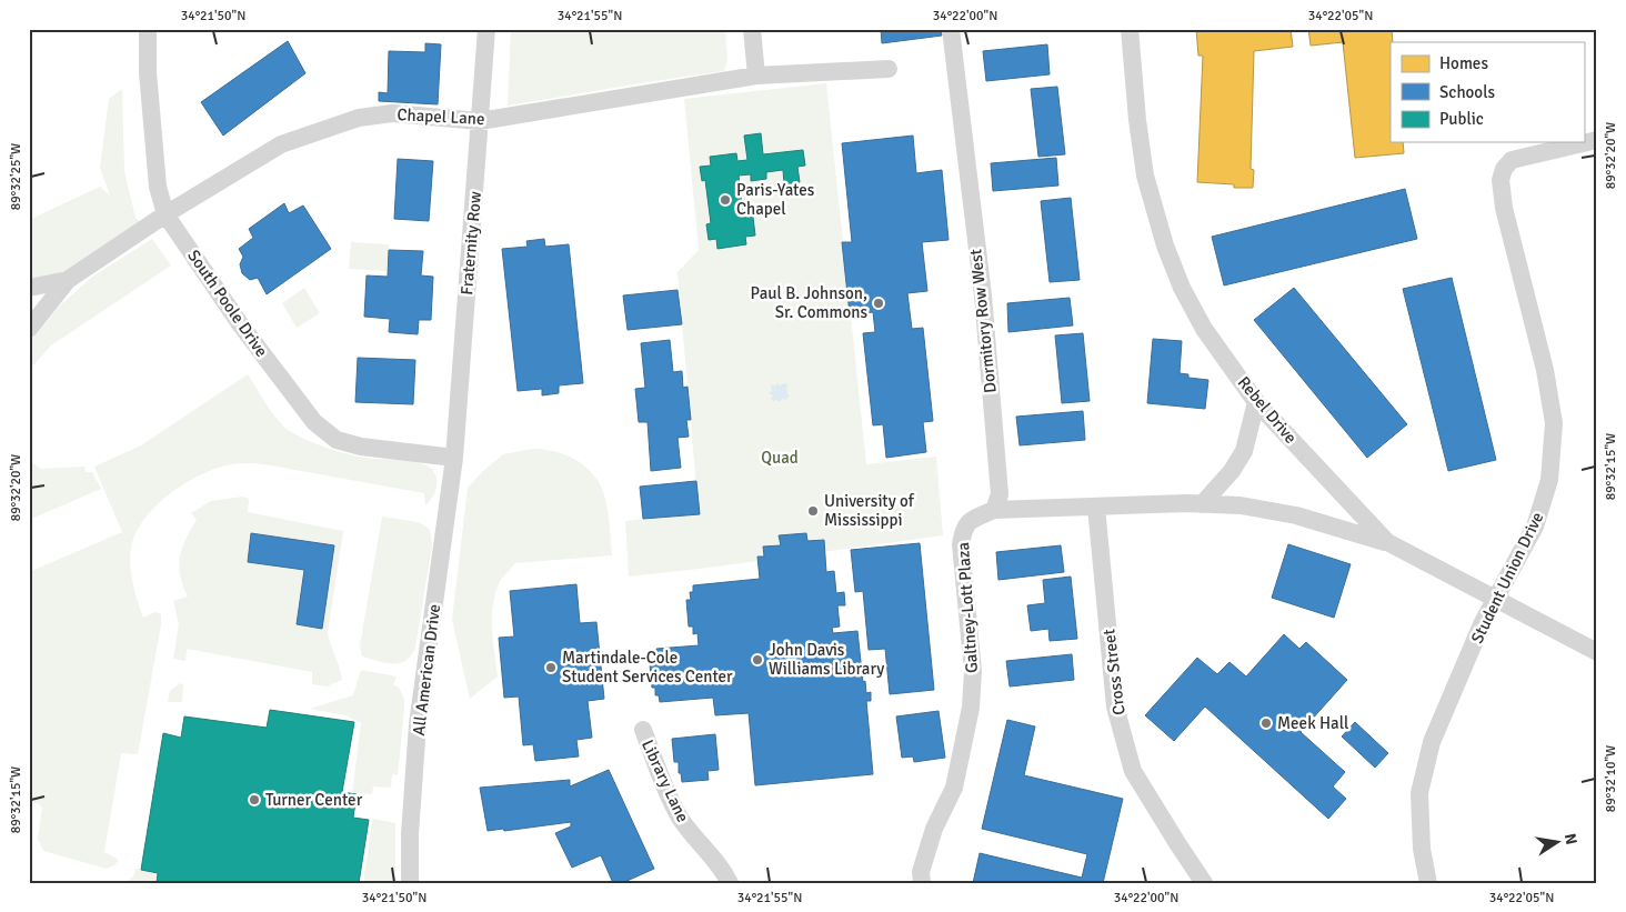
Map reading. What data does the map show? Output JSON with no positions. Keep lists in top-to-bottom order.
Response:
{
  "streets": {
    "street": [
      "Chapel Lane",
      "Fraternity Row",
      "South Poole Drive",
      "Dormitory Row West",
      "Rebel Drive",
      "Student Union Drive",
      "Galtney-Lott Plaza",
      "All American Drive",
      "Cross Street",
      "Library Lane"
    ]
  },
  "crossings": [
    ["Chapel Lane", "Fraternity Row"],
    ["Chapel Lane", "South Poole Drive"],
    ["Fraternity Row", "South Poole Drive"],
    ["Fraternity Row", "All American Drive"],
    ["South Poole Drive", "All American Drive"],
    ["Dormitory Row West", "Galtney-Lott Plaza"],
    ["Rebel Drive", "Student Union Drive"]
  ],
  "parks": ["Quad"],
  "places": [
    "Paris-Yates Chapel",
    "Paul B. Johnson, Sr. Commons",
    "University of Mississippi",
    "John Davis Williams Library",
    "Martindale-Cole Student Services Center",
    "Meek Hall",
    "Turner Center"
  ],
  "legend": ["Homes", "Schools", "Public"],
  "north": "right",
  "coordinates": [
    "34°21'50\"N",
    "34°21'55\"N",
    "34°22'00\"N",
    "34°22'05\"N",
    "89°32'20\"W",
    "89°32'25\"W",
    "89°32'15\"W",
    "89°32'10\"W"
  ]
}
